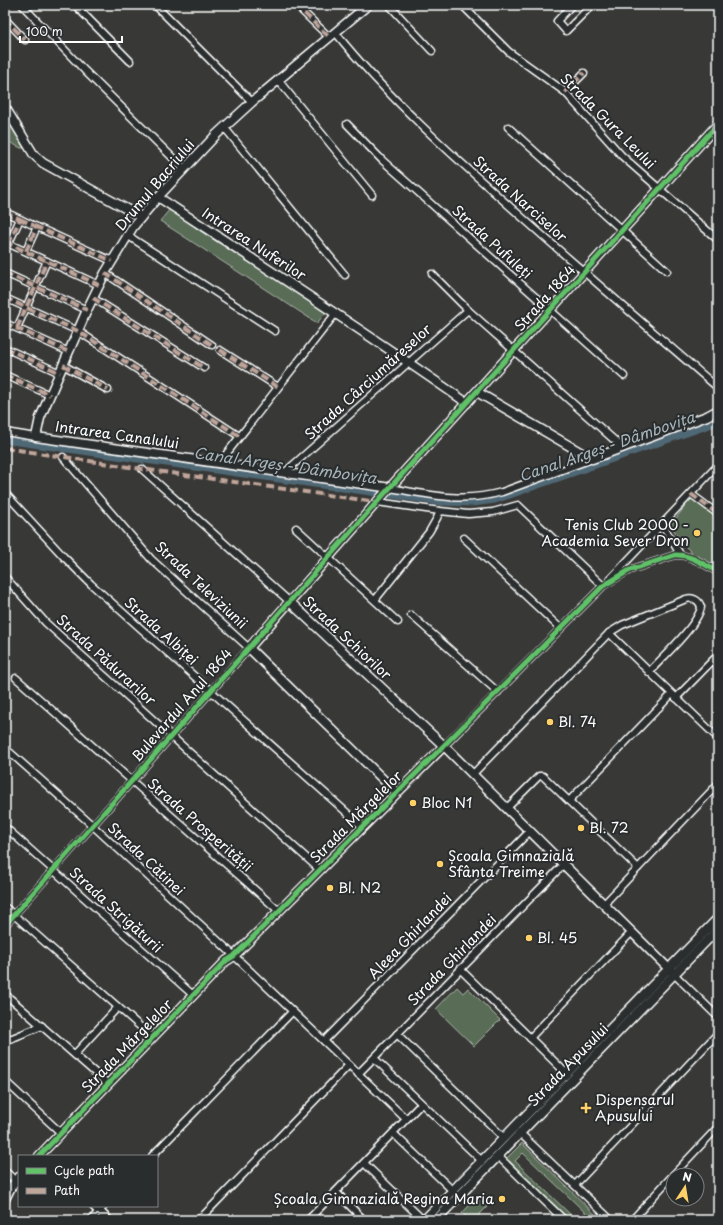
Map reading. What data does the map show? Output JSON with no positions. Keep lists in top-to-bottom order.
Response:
{
  "streets": {
    "street": [
      "Strada Gura Leului",
      "Drumul Bacriului",
      "Strada Narciselor",
      "Strada Pufuleți",
      "Intrarea Nuferilor",
      "Strada 1864",
      "Strada Cârciumăreselor",
      "Intrarea Canalului",
      "Strada Televiziunii",
      "Strada Albiței",
      "Strada Schiorilor",
      "Strada Pădurarilor",
      "Bulevardul Anul 1864",
      "Strada Mărgelelor",
      "Strada Prosperității",
      "Strada Cătinei",
      "Strada Strigăturii",
      "Aleea Ghirlandei",
      "Strada Ghirlandei",
      "Strada Apusului"
    ]
  },
  "crossings": [
    ["Strada Gura Leului", "Strada 1864"],
    ["Drumul Bacriului", "Strada Narciselor"],
    ["Drumul Bacriului", "Intrarea Nuferilor"],
    ["Drumul Bacriului", "Intrarea Canalului"],
    ["Strada Narciselor", "Strada 1864"],
    ["Strada Pufuleți", "Strada 1864"],
    ["Intrarea Nuferilor", "Strada 1864"],
    ["Intrarea Nuferilor", "Strada Cârciumăreselor"],
    ["Strada 1864", "Intrarea Canalului"],
    ["Strada 1864", "Bulevardul Anul 1864"],
    ["Strada Cârciumăreselor", "Intrarea Canalului"],
    ["Strada Televiziunii", "Bulevardul Anul 1864"],
    ["Strada Televiziunii", "Strada Mărgelelor"],
    ["Strada Albiței", "Bulevardul Anul 1864"],
    ["Strada Albiței", "Strada Mărgelelor"],
    ["Strada Schiorilor", "Bulevardul Anul 1864"],
    ["Strada Schiorilor", "Strada Mărgelelor"],
    ["Strada Pădurarilor", "Bulevardul Anul 1864"],
    ["Strada Pădurarilor", "Strada Mărgelelor"],
    ["Bulevardul Anul 1864", "Strada Prosperității"],
    ["Bulevardul Anul 1864", "Strada Cătinei"],
    ["Bulevardul Anul 1864", "Strada Strigăturii"],
    ["Strada Mărgelelor", "Strada Prosperității"],
    ["Strada Mărgelelor", "Strada Cătinei"],
    ["Strada Mărgelelor", "Strada Strigăturii"],
    ["Strada Cătinei", "Aleea Ghirlandei"],
    ["Strada Cătinei", "Strada Ghirlandei"]
  ],
  "water": ["Canal Argeș - Dâmbovița"],
  "places": {
    "other": [
      "Tenis Club 2000 - Academia Sever Dron",
      "Bl. 74",
      "Bloc N1",
      "Bl. 72",
      "Școala Gimnazială Sfânta Treime",
      "Bl. N2",
      "Bl. 45",
      "Școala Gimnazială Regina Maria"
    ],
    "health": ["Dispensarul Apusului"]
  },
  "legend": ["Cycle path", "Path"],
  "scale_bar": "100 m",
  "north": "top"
}
